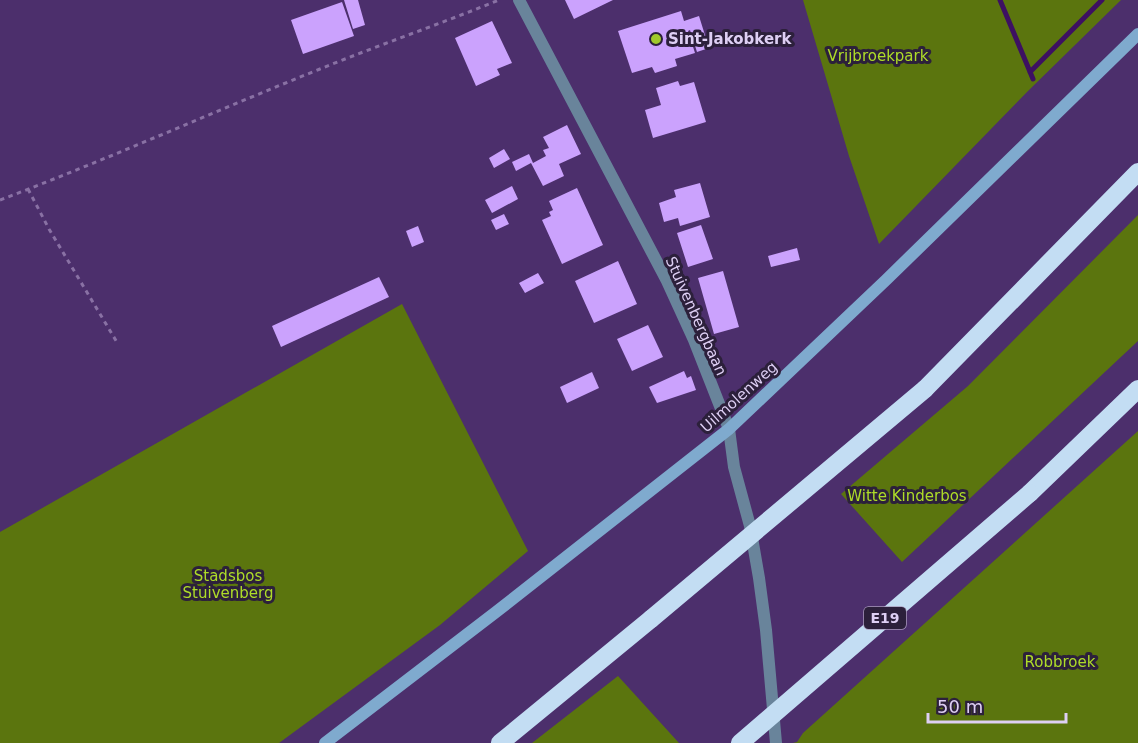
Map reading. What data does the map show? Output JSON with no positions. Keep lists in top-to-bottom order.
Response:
{
  "streets": {
    "highway": ["E19"],
    "main road": ["Uilmolenweg"],
    "street": ["Stuivenbergbaan"]
  },
  "crossings": [
    ["Stuivenbergbaan", "Uilmolenweg"]
  ],
  "parks": [
    "Vrijbroekpark",
    "Witte Kinderbos",
    "Stadsbos Stuivenberg",
    "Robbroek"
  ],
  "places": ["Sint-Jakobkerk"],
  "scale_bar": "50 m"
}
